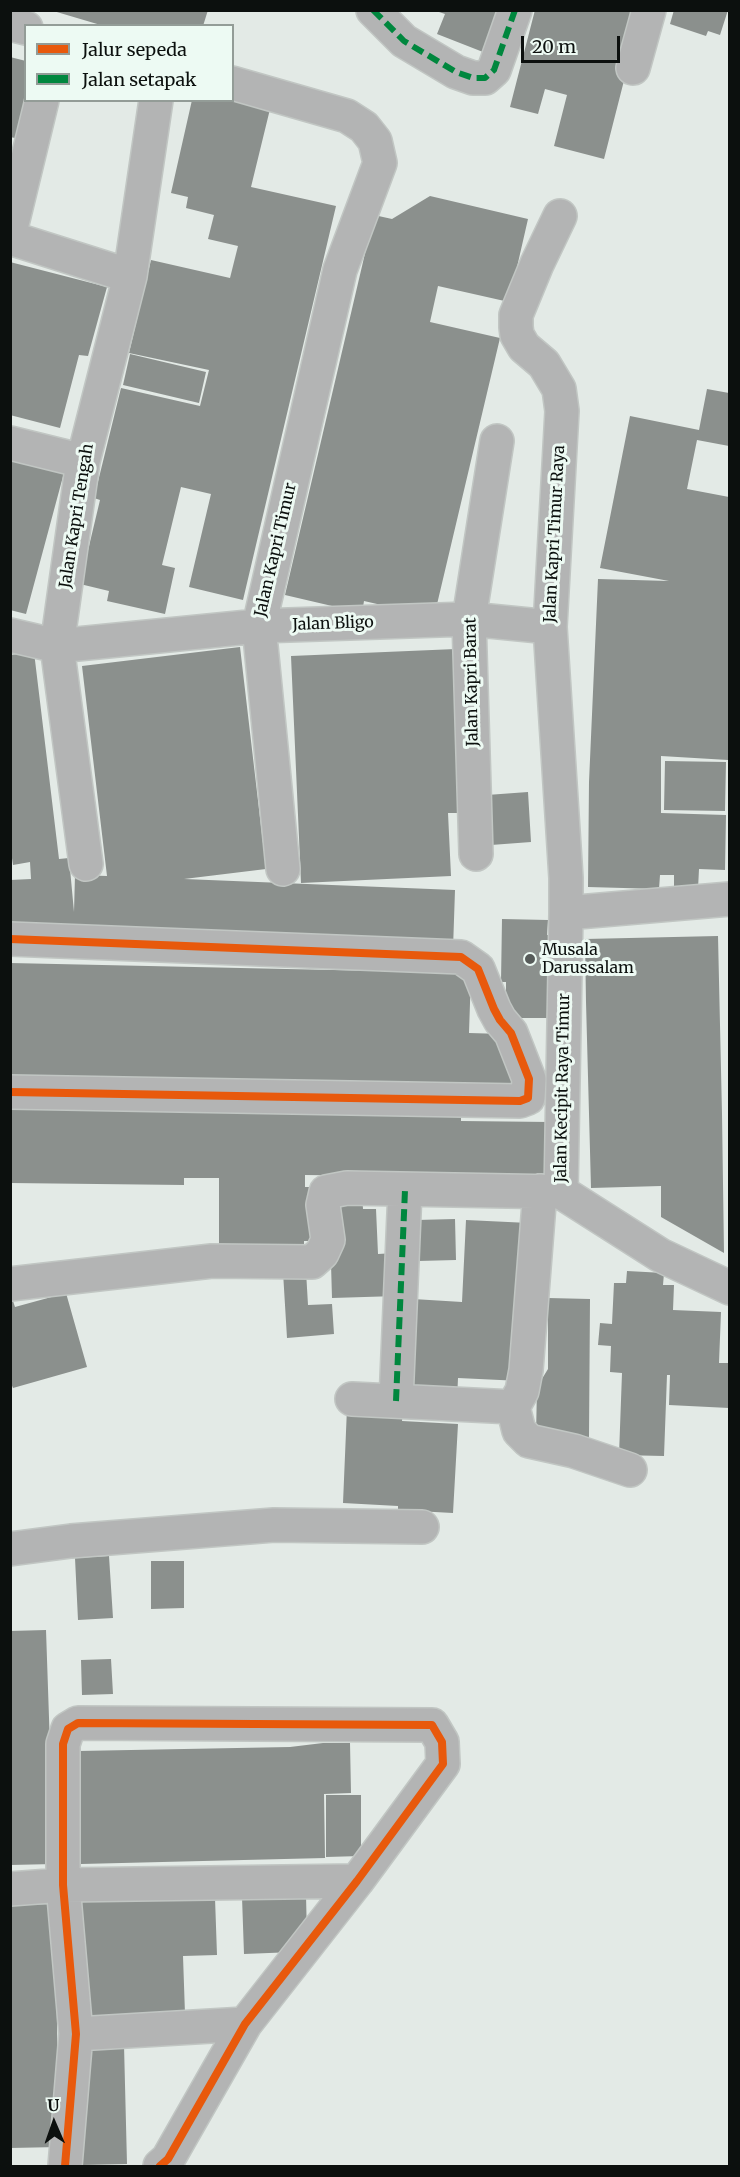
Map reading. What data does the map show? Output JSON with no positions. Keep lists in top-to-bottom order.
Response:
{
  "streets": {
    "street": [
      "Jalan Kapri Tengah",
      "Jalan Kapri Timur Raya",
      "Jalan Kapri Timur",
      "Jalan Bligo",
      "Jalan Kapri Barat",
      "Jalan Kecipit Raya Timur"
    ]
  },
  "crossings": [
    ["Jalan Kapri Tengah", "Jalan Bligo"],
    ["Jalan Kapri Timur Raya", "Jalan Bligo"],
    ["Jalan Kapri Timur Raya", "Jalan Kecipit Raya Timur"],
    ["Jalan Kapri Timur", "Jalan Bligo"],
    ["Jalan Bligo", "Jalan Kapri Barat"]
  ],
  "places": ["Musala Darussalam"],
  "legend": ["Jalur sepeda", "Jalan setapak"],
  "scale_bar": "20 m",
  "north": "top"
}
